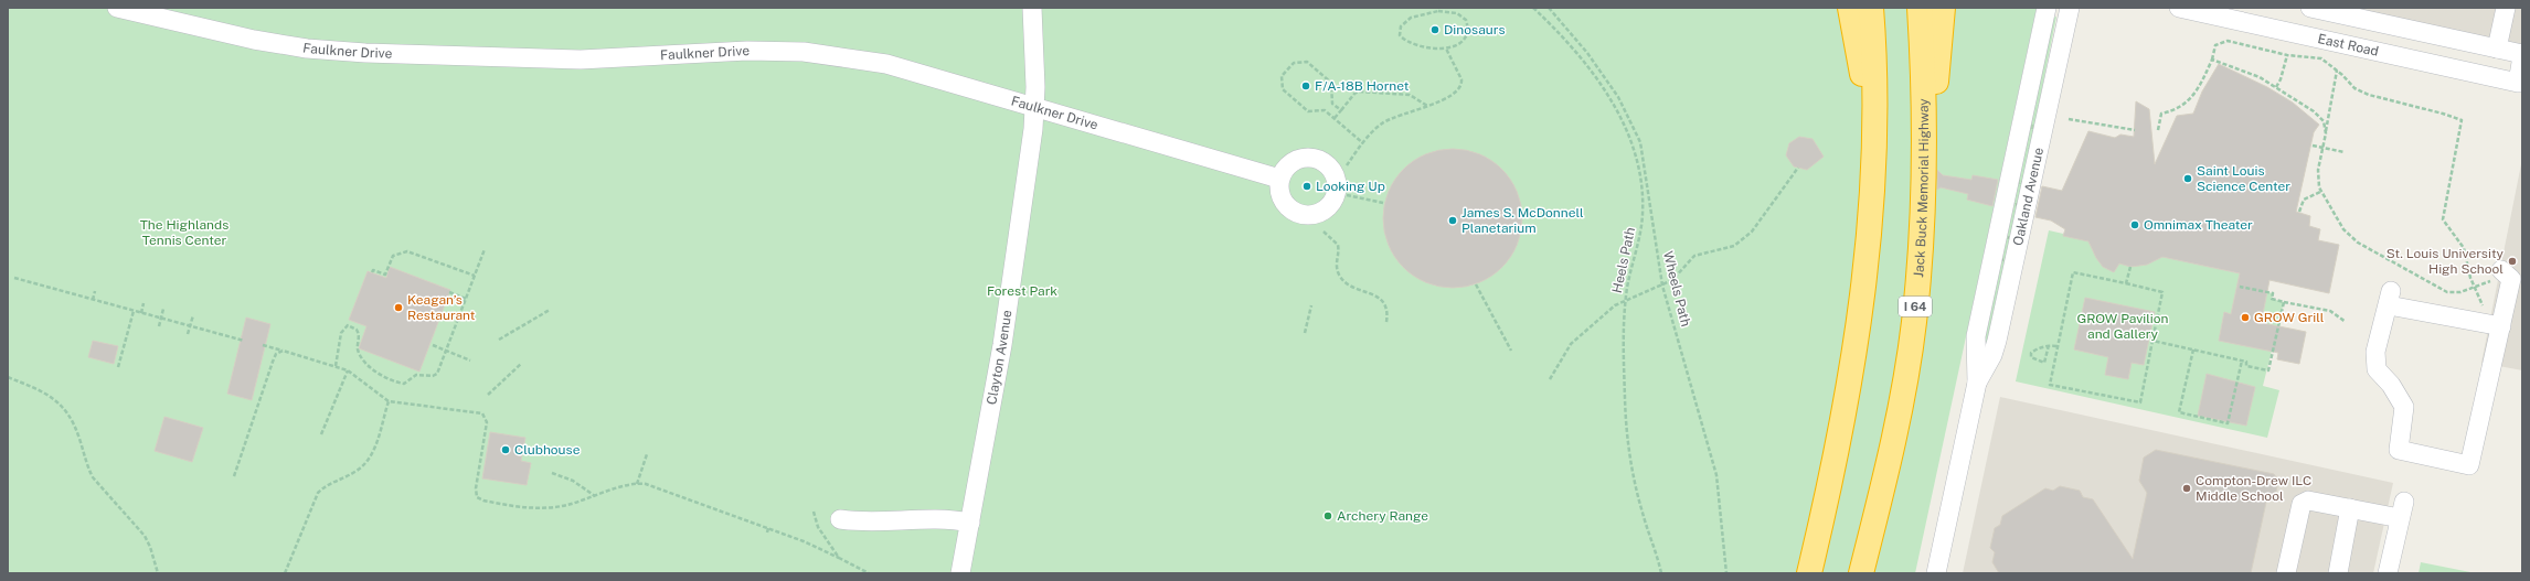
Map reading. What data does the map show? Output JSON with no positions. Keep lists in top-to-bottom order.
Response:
{
  "streets": {
    "highway": ["Jack Buck Memorial Highway", "I 64"],
    "street": [
      "East Road",
      "Faulkner Drive",
      "Oakland Avenue",
      "Clayton Avenue"
    ],
    "path": ["Heels Path", "Wheels Path"]
  },
  "crossings": [
    ["Faulkner Drive", "Clayton Avenue"]
  ],
  "parks": ["The Highlands Tennis Center", "Forest Park", "GROW Pavilion and Gallery"],
  "places": [
    "Dinosaurs",
    "F/A-18B Hornet",
    "Saint Louis Science Center",
    "Looking Up",
    "James S. McDonnell Planetarium",
    "Omnimax Theater",
    "St. Louis University High School",
    "Keagan’s Restaurant",
    "GROW Grill",
    "Clubhouse",
    "Compton-Drew ILC Middle School",
    "Archery Range"
  ]
}
